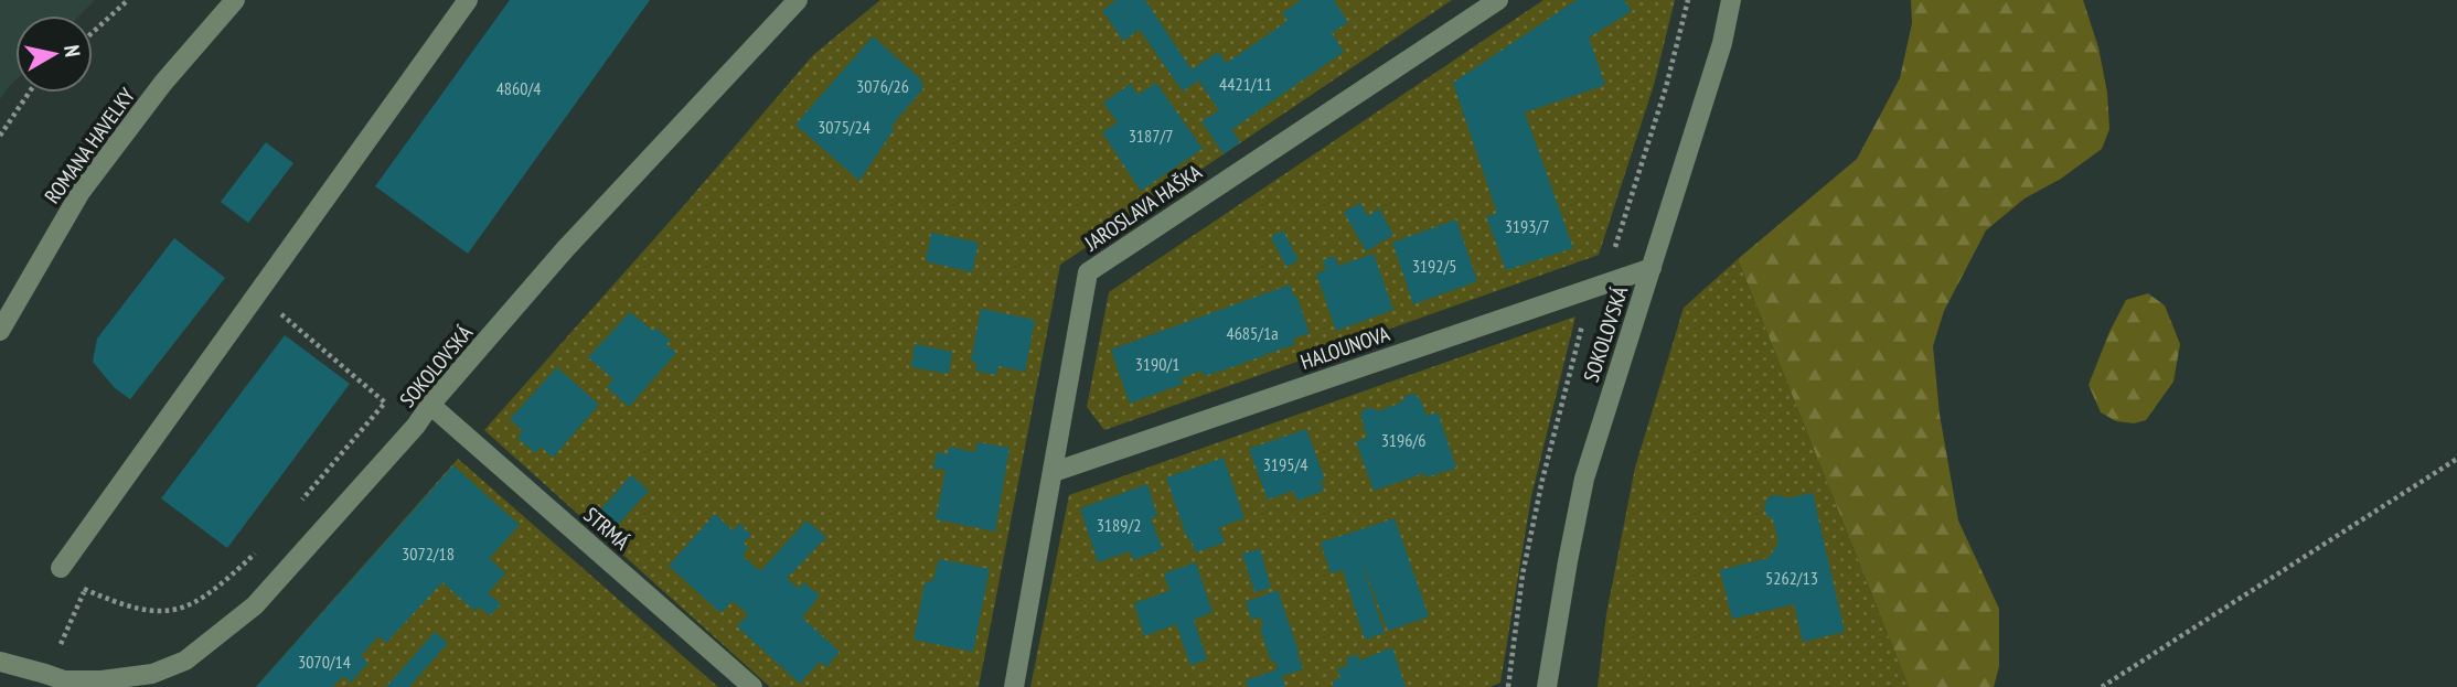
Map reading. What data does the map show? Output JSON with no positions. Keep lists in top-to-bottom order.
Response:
{
  "streets": {
    "street": [
      "ROMANA HAVELKY",
      "JAROSLAVA HAŠKA",
      "SOKOLOVSKÁ",
      "HALOUNOVA",
      "STRMÁ"
    ]
  },
  "crossings": [
    ["JAROSLAVA HAŠKA", "HALOUNOVA"],
    ["SOKOLOVSKÁ", "HALOUNOVA"],
    ["SOKOLOVSKÁ", "STRMÁ"]
  ],
  "house_numbers": [
    "4421/11",
    "3076/26",
    "4860/4",
    "3075/24",
    "3187/7",
    "3193/7",
    "3192/5",
    "4685/1a",
    "3190/1",
    "3196/6",
    "3195/4",
    "3189/2",
    "3072/18",
    "5262/13",
    "3070/14"
  ],
  "north": "right"
}
